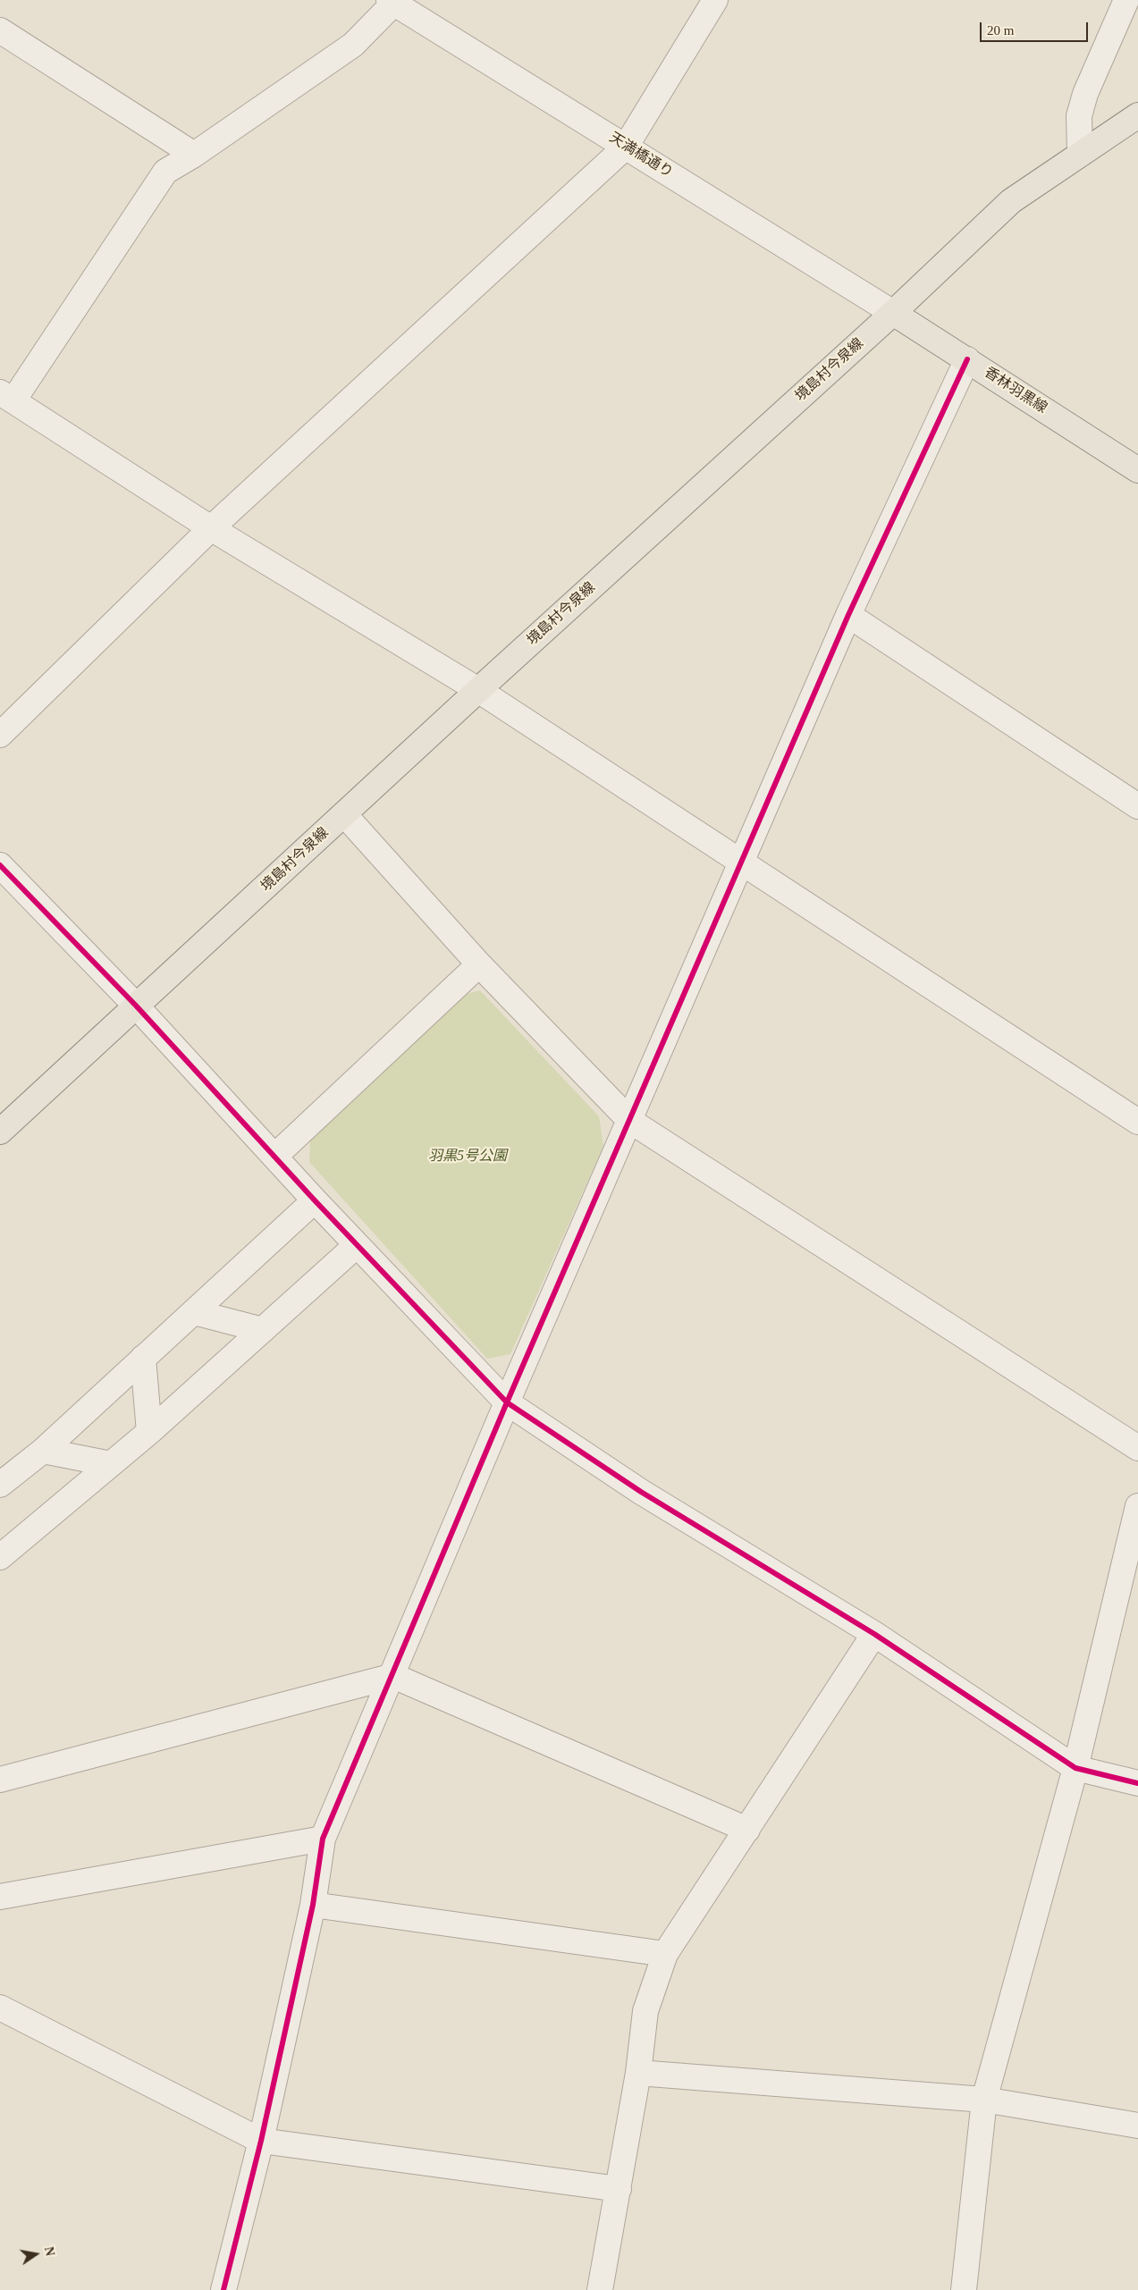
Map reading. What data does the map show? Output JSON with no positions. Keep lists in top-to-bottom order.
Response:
{
  "streets": {
    "main road": ["境島村今泉線", "香林羽黒線"],
    "street": ["天満橋通り"]
  },
  "crossings": [
    ["天満橋通り", "境島村今泉線"],
    ["天満橋通り", "香林羽黒線"],
    ["境島村今泉線", "香林羽黒線"]
  ],
  "parks": ["羽黒5号公園"],
  "scale_bar": "20 m",
  "north": "right"
}
